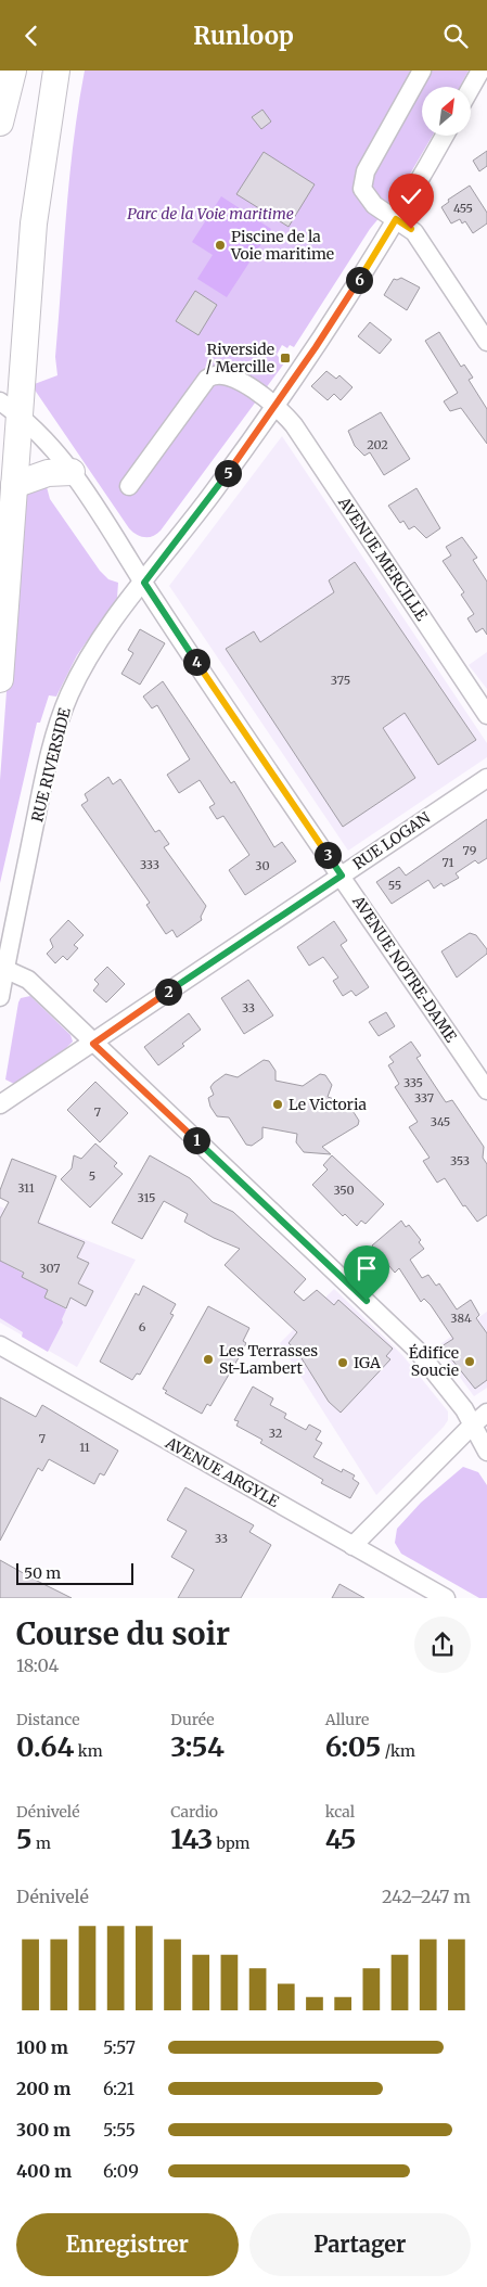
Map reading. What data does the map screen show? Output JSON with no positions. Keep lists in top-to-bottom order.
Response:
{
  "streets": {
    "street": [
      "AVENUE MERCILLE",
      "RUE RIVERSIDE",
      "RUE LOGAN",
      "AVENUE NOTRE-DAME",
      "AVENUE ARGYLE"
    ]
  },
  "crossings": [
    ["AVENUE MERCILLE", "RUE RIVERSIDE"],
    ["RUE RIVERSIDE", "AVENUE NOTRE-DAME"],
    ["RUE LOGAN", "AVENUE NOTRE-DAME"]
  ],
  "parks": ["Parc de la Voie maritime"],
  "places": {
    "other": [
      "Piscine de la Voie maritime",
      "Le Victoria",
      "Les Terrasses St-Lambert",
      "Édifice Soucie",
      "IGA"
    ],
    "transit": ["Riverside / Mercille"]
  },
  "house_numbers": [
    "455",
    "202",
    "375",
    "79",
    "71",
    "333",
    "30",
    "55",
    "33",
    "335",
    "337",
    "7",
    "345",
    "353",
    "5",
    "311",
    "350",
    "315",
    "307",
    "384",
    "6",
    "32",
    "7",
    "11",
    "33"
  ],
  "scale_bar": "50 m",
  "north": "top right",
  "page": {
    "header": "Runloop",
    "pins": [
      "6",
      "5",
      "4",
      "3",
      "2",
      "1"
    ],
    "scale": "50 m",
    "heading": ["Course du soir", "18:04"],
    "stats": [
      ["Distance", "0.64 km"],
      ["Durée", "3:54"],
      ["Allure", "6:05 /km"],
      ["Dénivelé", "5 m"],
      ["Cardio", "143 bpm"],
      ["kcal", "45"]
    ],
    "chart": ["Dénivelé", "242–247 m"],
    "list": [
      {
        "name": "100 m",
        "note": "5:57"
      },
      {
        "name": "200 m",
        "note": "6:21"
      },
      {
        "name": "300 m",
        "note": "5:55"
      },
      {
        "name": "400 m",
        "note": "6:09"
      }
    ],
    "buttons": ["Enregistrer", "Partager"]
  }
}
